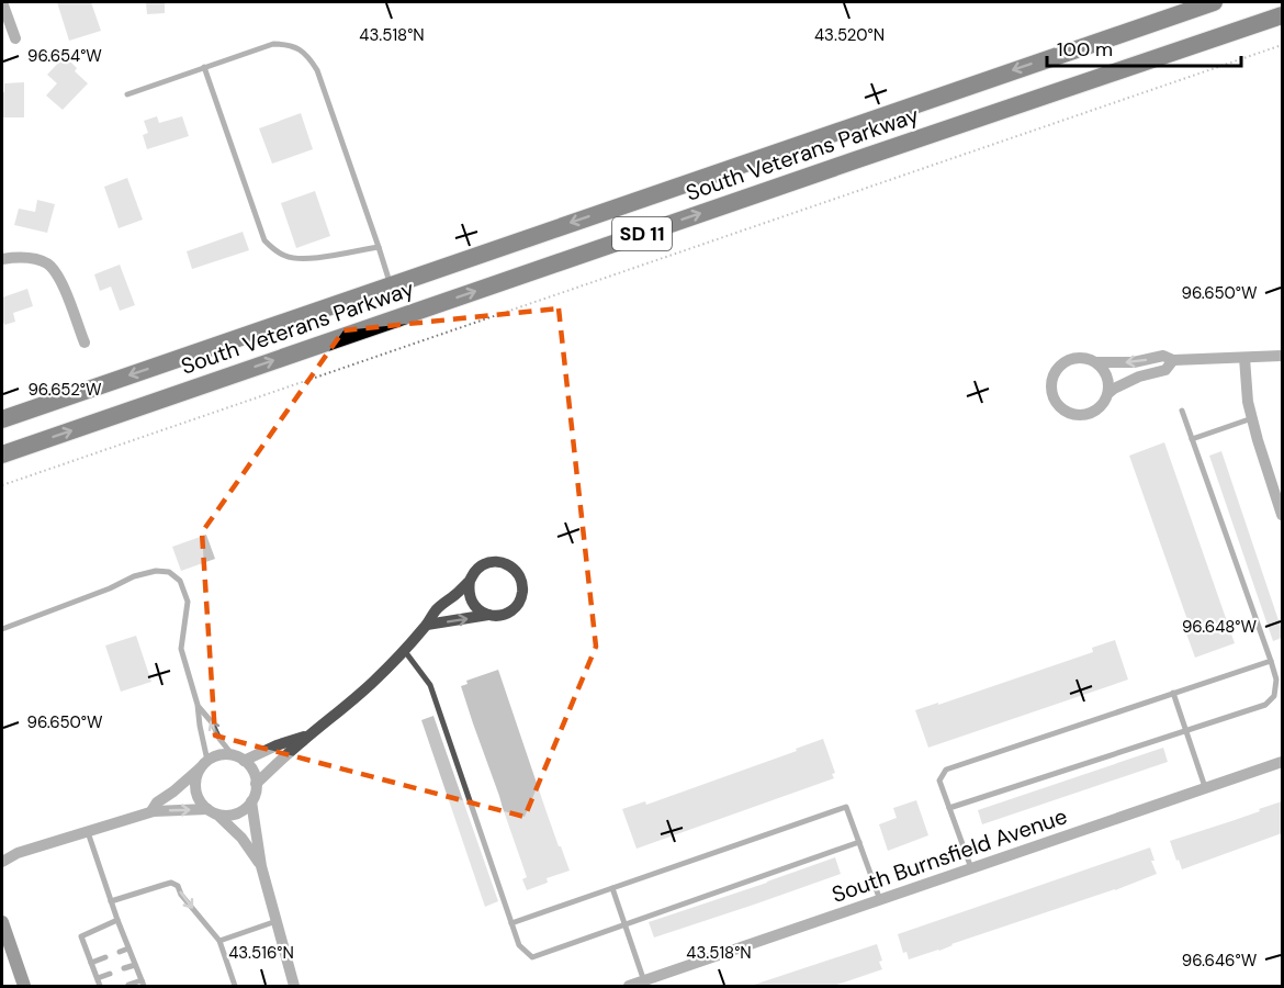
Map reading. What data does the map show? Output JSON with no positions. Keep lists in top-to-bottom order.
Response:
{
  "streets": {
    "highway": ["South Veterans Parkway", "SD 11"],
    "street": ["South Burnsfield Avenue"]
  },
  "scale_bar": "100 m",
  "coordinates": [
    "43.518°N",
    "43.520°N",
    "96.654°W",
    "96.650°W",
    "96.652°W",
    "96.648°W",
    "43.516°N",
    "96.646°W"
  ]
}
